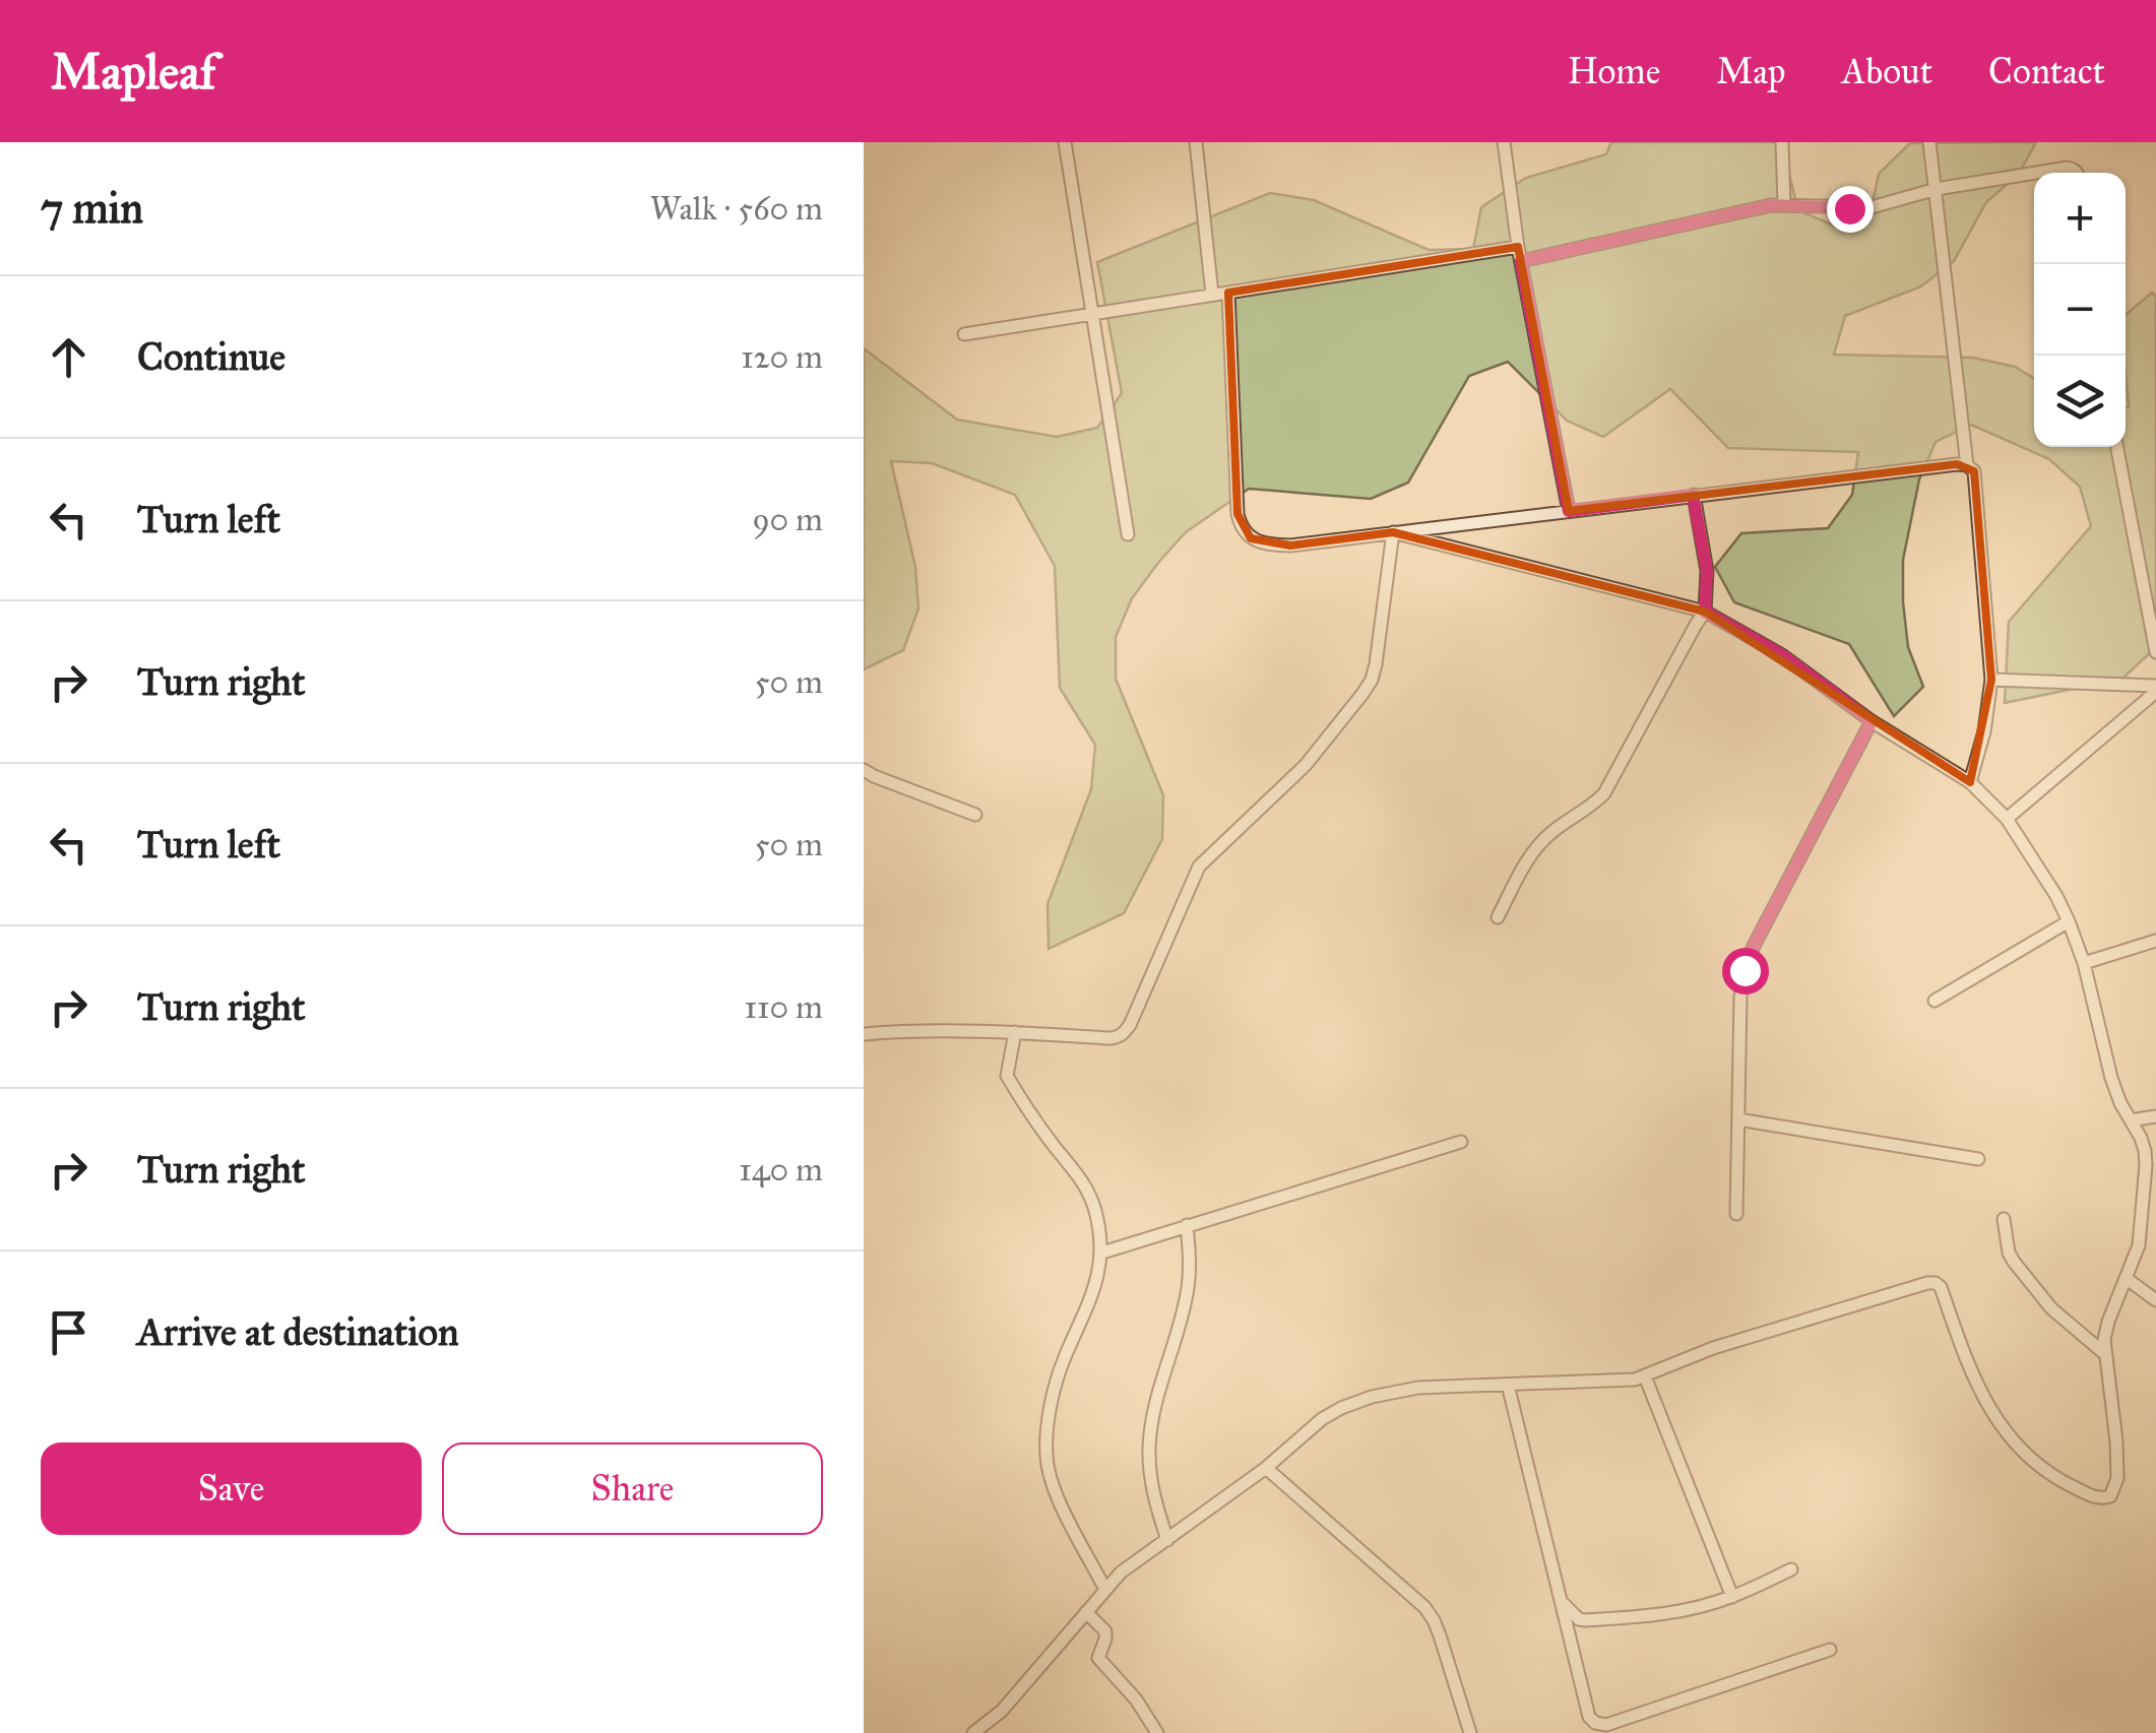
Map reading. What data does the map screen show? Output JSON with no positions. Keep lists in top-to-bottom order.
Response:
{
  "page": {
    "header": "Mapleaf",
    "nav": [
      "Home",
      "Map",
      "About",
      "Contact"
    ],
    "heading": ["7 min", "Walk · 560 m"],
    "map_buttons": ["+", "−"],
    "list": [
      ["Continue", "120 m"],
      ["Turn left", "90 m"],
      ["Turn right", "50 m"],
      ["Turn left", "50 m"],
      ["Turn right", "110 m"],
      ["Turn right", "140 m"],
      "Arrive at destination"
    ],
    "buttons": ["Save", "Share"]
  }
}
